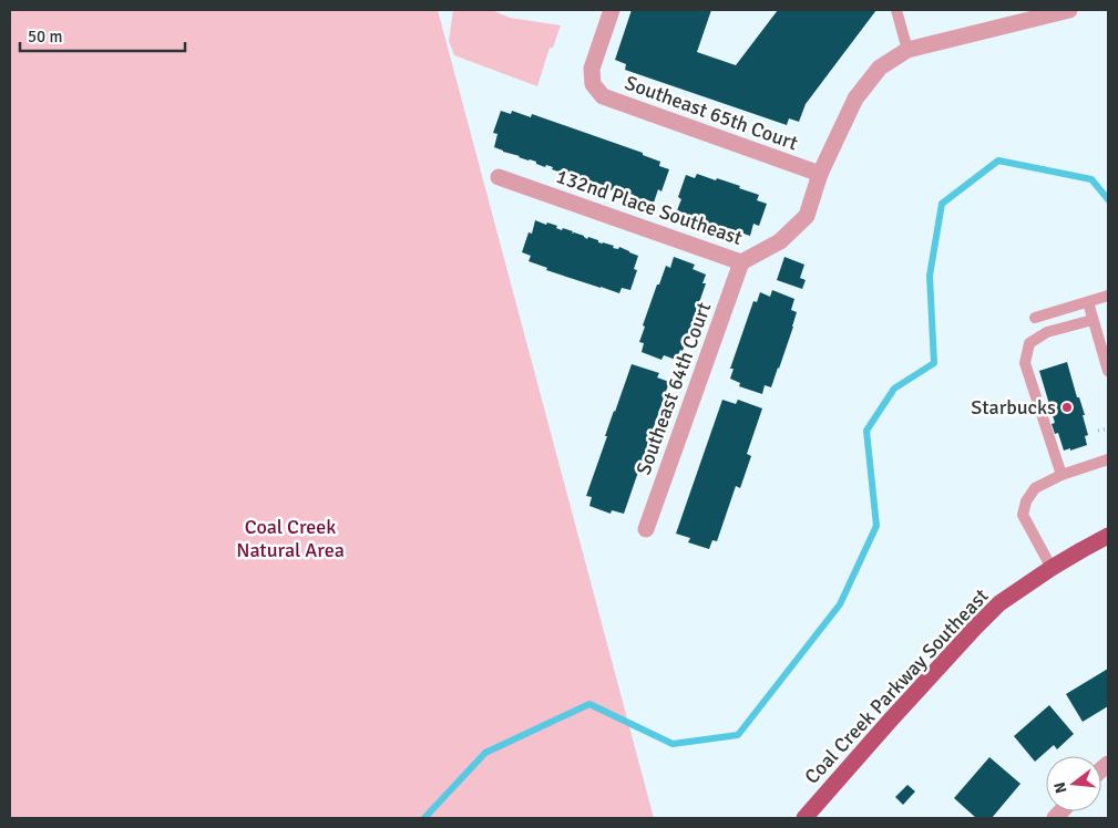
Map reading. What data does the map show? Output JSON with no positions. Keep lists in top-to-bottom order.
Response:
{
  "streets": {
    "main road": ["Coal Creek Parkway Southeast"],
    "street": ["Southeast 65th Court", "132nd Place Southeast", "Southeast 64th Court"]
  },
  "crossings": [
    ["Southeast 65th Court", "132nd Place Southeast"],
    ["132nd Place Southeast", "Southeast 64th Court"]
  ],
  "parks": ["Coal Creek Natural Area"],
  "places": ["Starbucks"],
  "scale_bar": "50 m",
  "north": "left"
}
